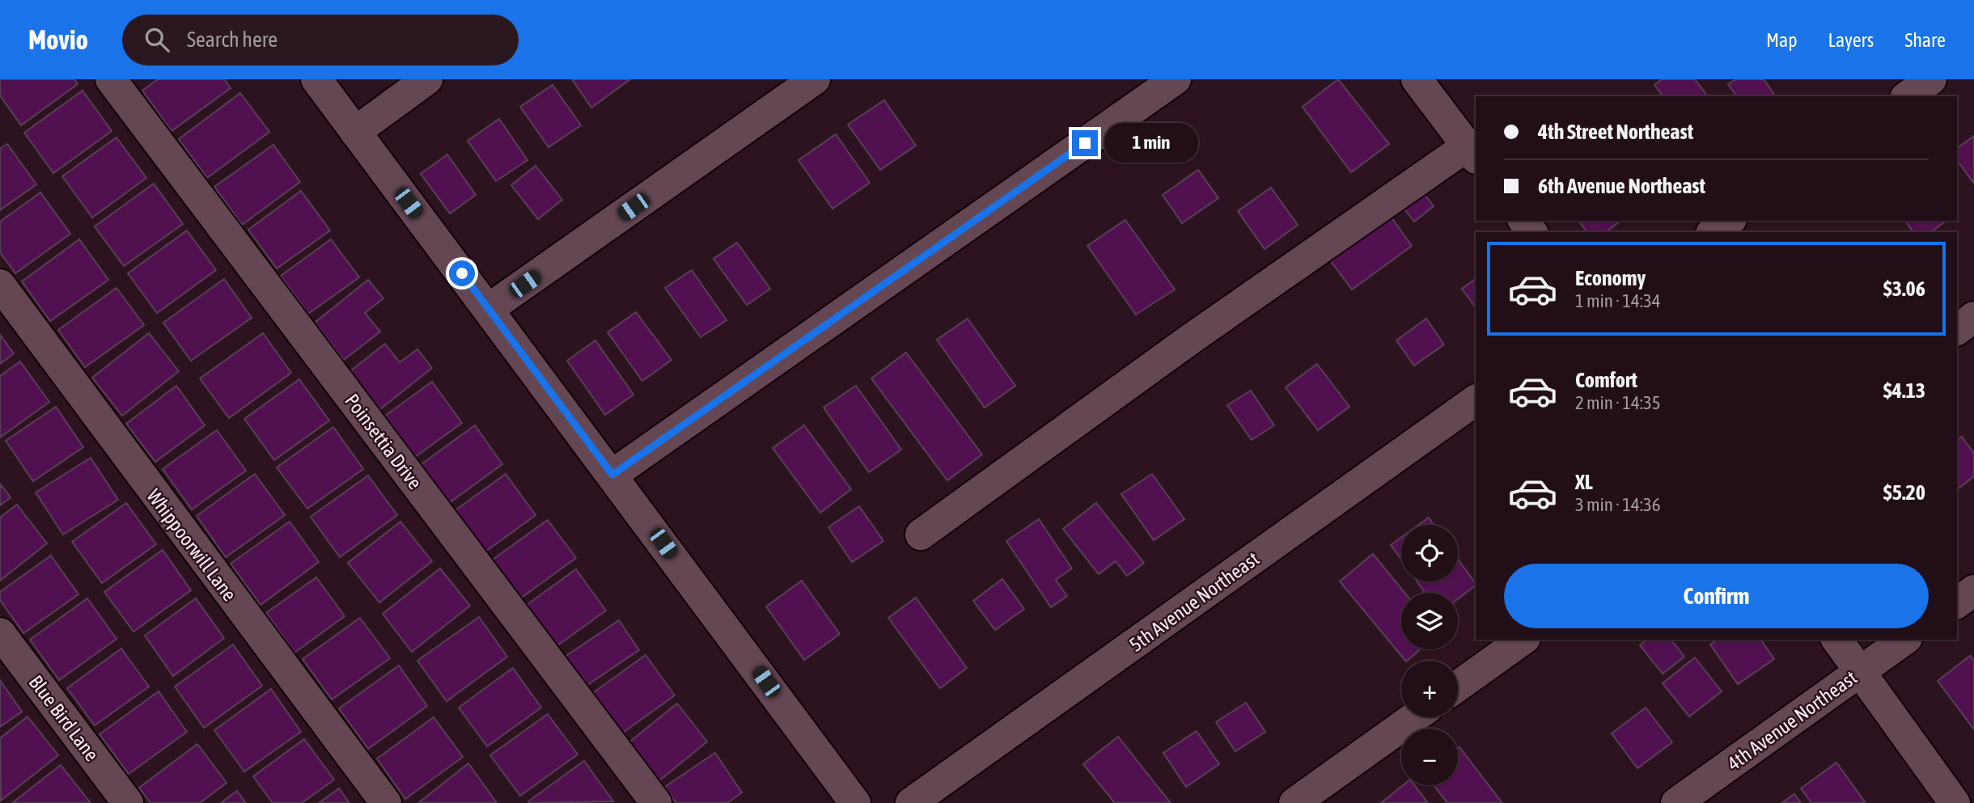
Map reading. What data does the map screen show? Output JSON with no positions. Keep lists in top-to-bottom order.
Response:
{
  "streets": {
    "street": [
      "Poinsettia Drive",
      "Whippoorwill Lane",
      "5th Avenue Northeast",
      "Blue Bird Lane",
      "4th Avenue Northeast"
    ]
  },
  "page": {
    "header": "Movio",
    "search": "Search here",
    "nav": ["Map", "Layers", "Share"],
    "banner": ["4th Street Northeast", "6th Avenue Northeast"],
    "bubble": "1 min",
    "list": [
      {
        "name": "Economy",
        "note": "1 min · 14:34",
        "value": "$3.06"
      },
      {
        "name": "Comfort",
        "note": "2 min · 14:35",
        "value": "$4.13"
      },
      {
        "name": "XL",
        "note": "3 min · 14:36",
        "value": "$5.20"
      }
    ],
    "map_buttons": ["+", "−"],
    "buttons": "Confirm"
  }
}
